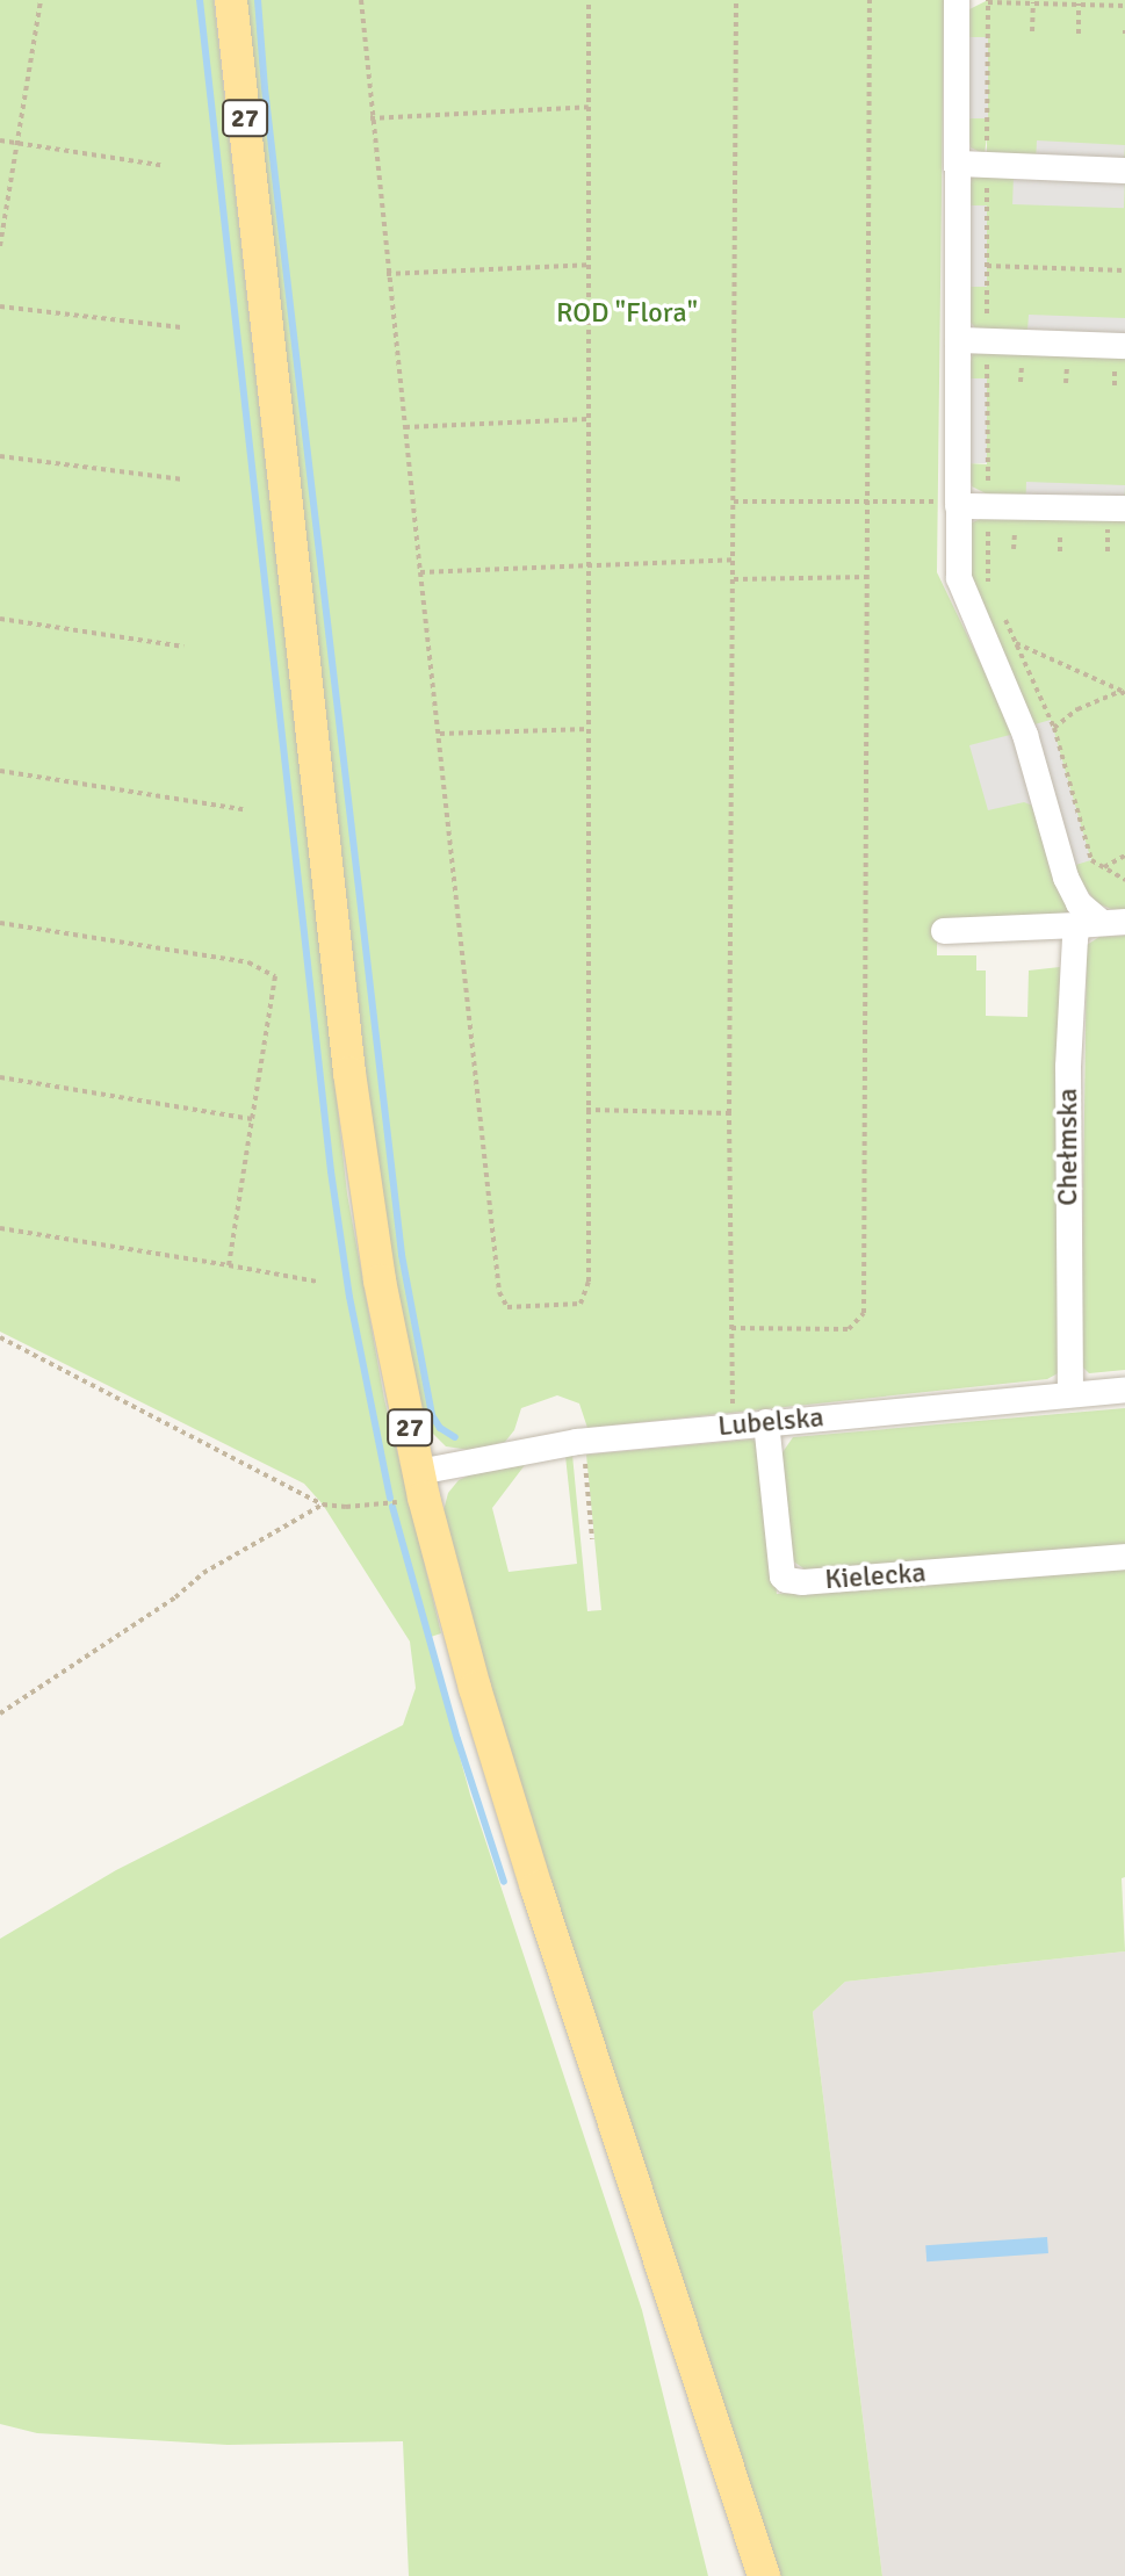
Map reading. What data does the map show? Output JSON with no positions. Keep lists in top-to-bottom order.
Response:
{
  "streets": {
    "main road": ["27"],
    "street": ["Chełmska", "Lubelska", "Kielecka"]
  },
  "crossings": [
    ["27", "Lubelska"],
    ["Chełmska", "Lubelska"],
    ["Lubelska", "Kielecka"]
  ],
  "parks": ["ROD \"Flora\""]
}
